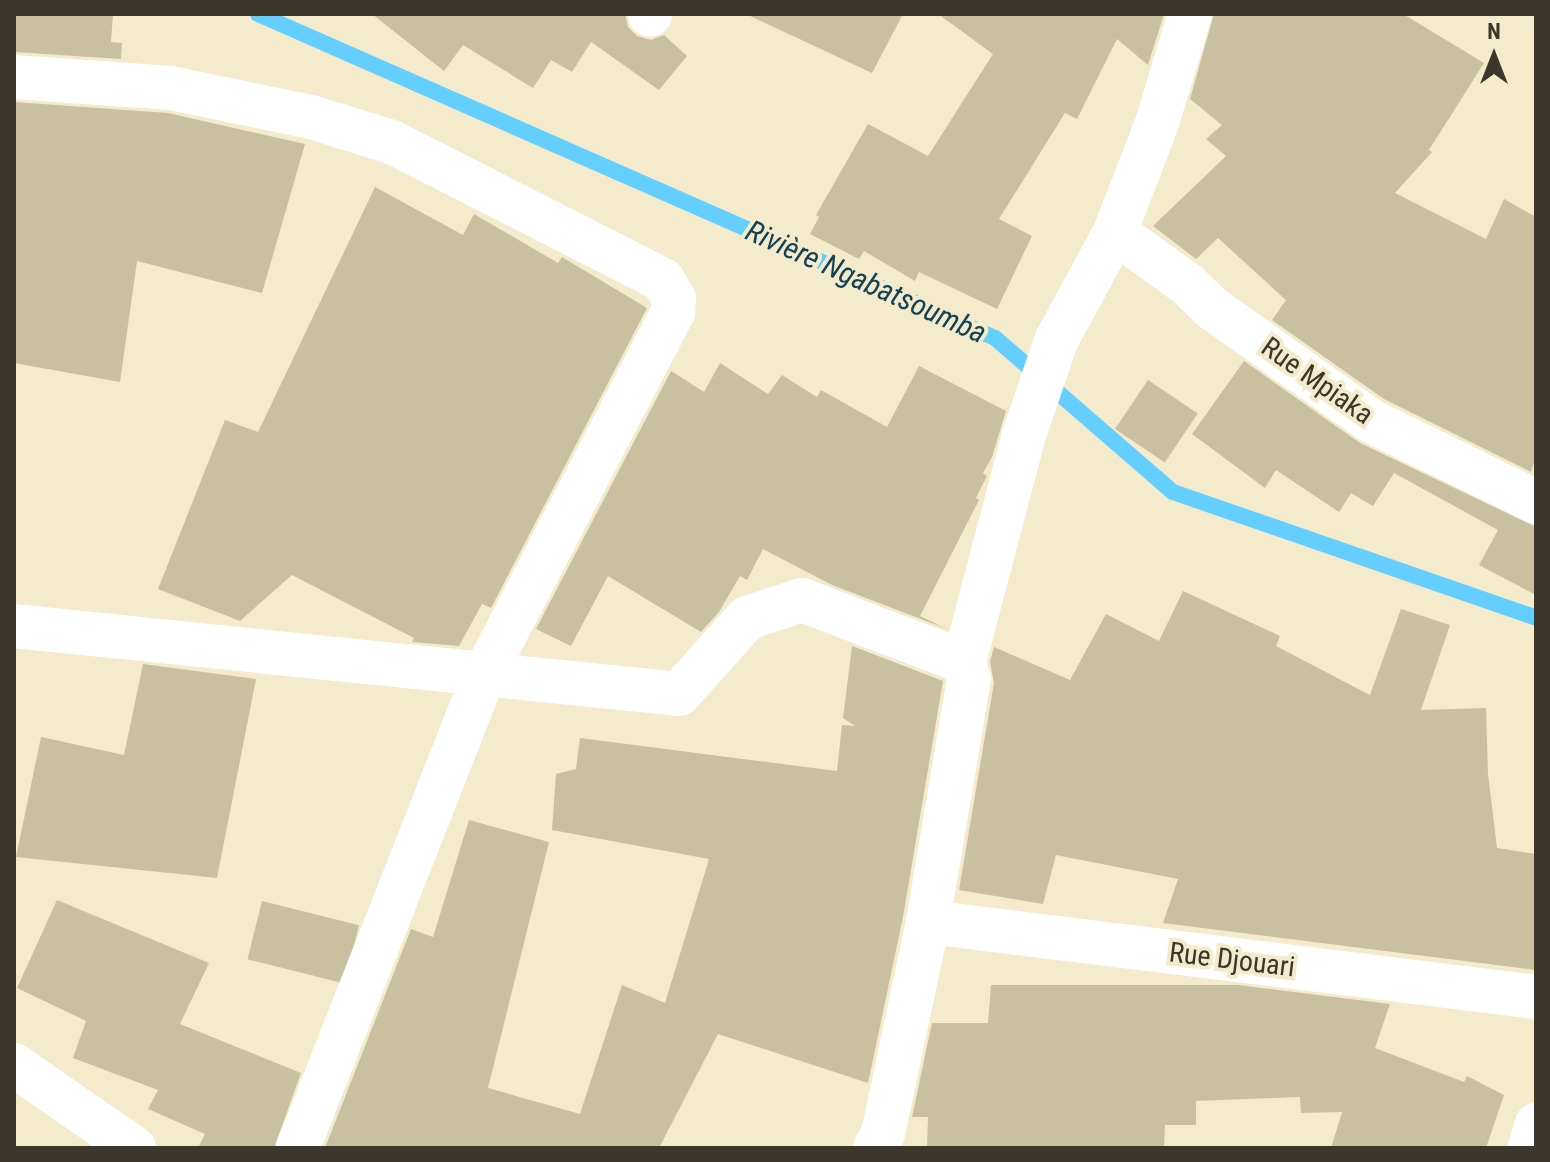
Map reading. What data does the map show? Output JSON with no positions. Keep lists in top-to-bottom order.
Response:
{
  "streets": {
    "street": ["Rue Mpiaka", "Rue Djouari"]
  },
  "water": ["Rivière Ngabatsoumba"],
  "north": "top"
}
